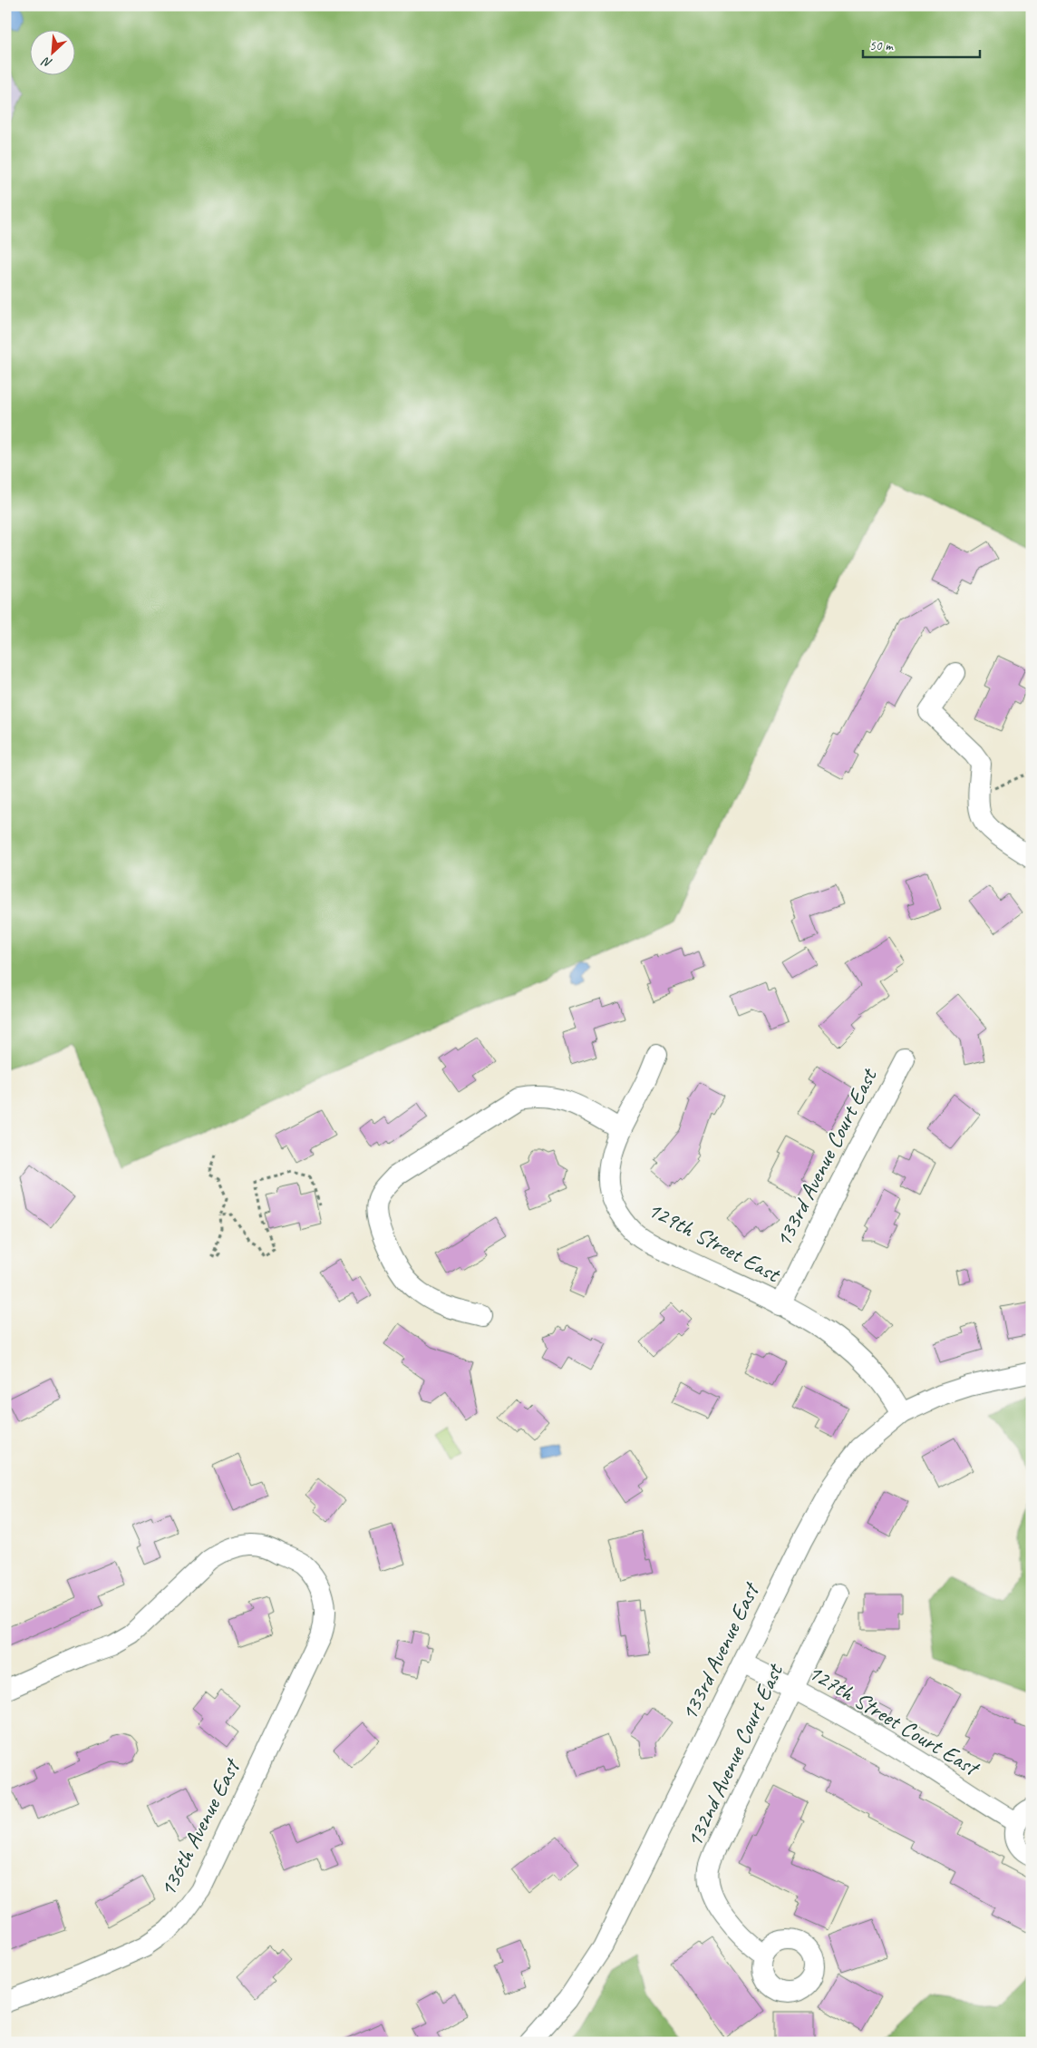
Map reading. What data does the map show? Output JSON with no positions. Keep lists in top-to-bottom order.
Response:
{
  "streets": {
    "street": [
      "133rd Avenue Court East",
      "129th Street East",
      "133rd Avenue East",
      "127th Street Court East",
      "132nd Avenue Court East",
      "136th Avenue East"
    ]
  },
  "crossings": [
    ["133rd Avenue Court East", "129th Street East"],
    ["129th Street East", "133rd Avenue East"],
    ["133rd Avenue East", "127th Street Court East"],
    ["127th Street Court East", "132nd Avenue Court East"]
  ],
  "scale_bar": "50 m",
  "north": "bottom left"
}
